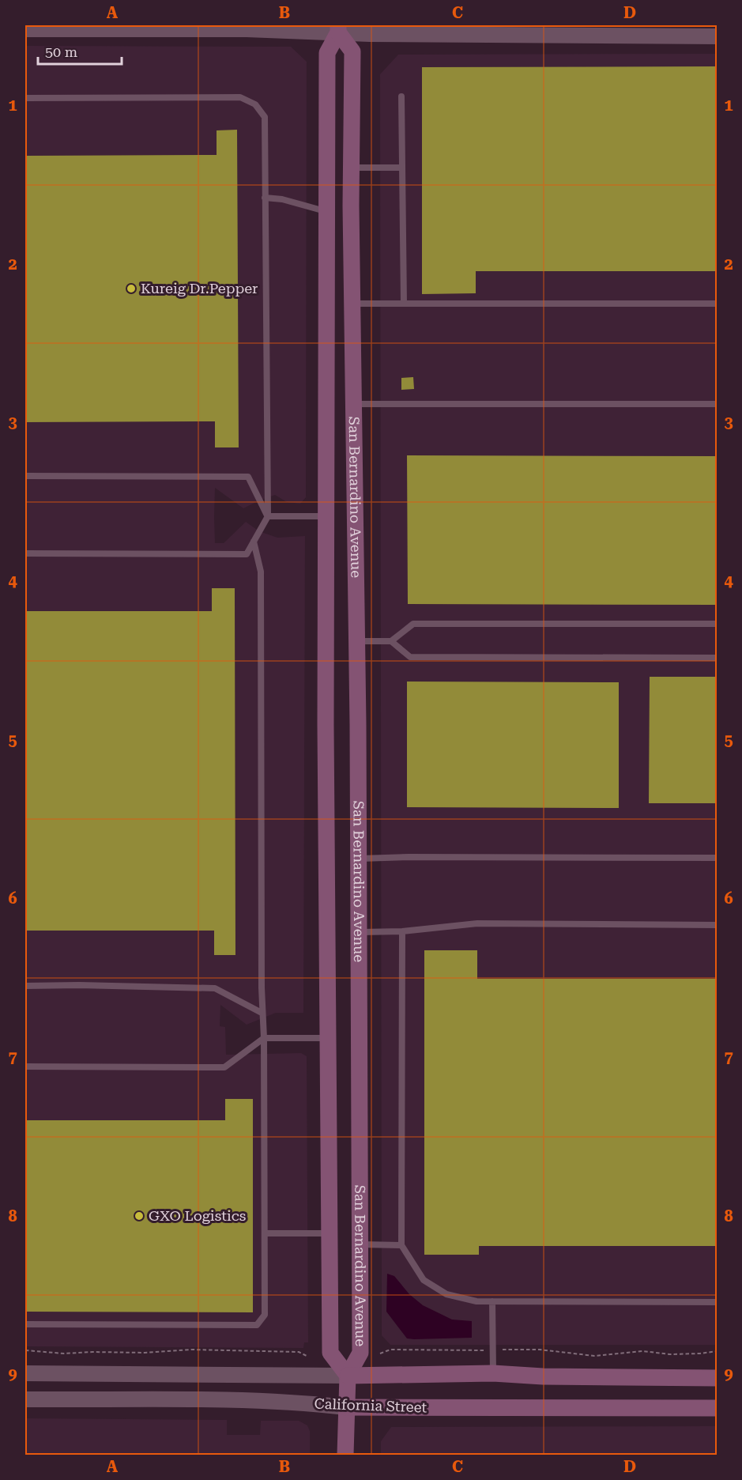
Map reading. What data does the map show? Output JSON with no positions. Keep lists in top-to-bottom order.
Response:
{
  "streets": {
    "main road": ["San Bernardino Avenue", "California Street"]
  },
  "crossings": [
    ["San Bernardino Avenue", "California Street"]
  ],
  "places": ["Kureig Dr.Pepper", "GXO Logistics"],
  "scale_bar": "50 m",
  "grid": {
    "columns": [
      "A",
      "B",
      "C",
      "D"
    ],
    "rows": [
      "1",
      "2",
      "3",
      "4",
      "5",
      "6",
      "7",
      "8",
      "9"
    ]
  }
}
